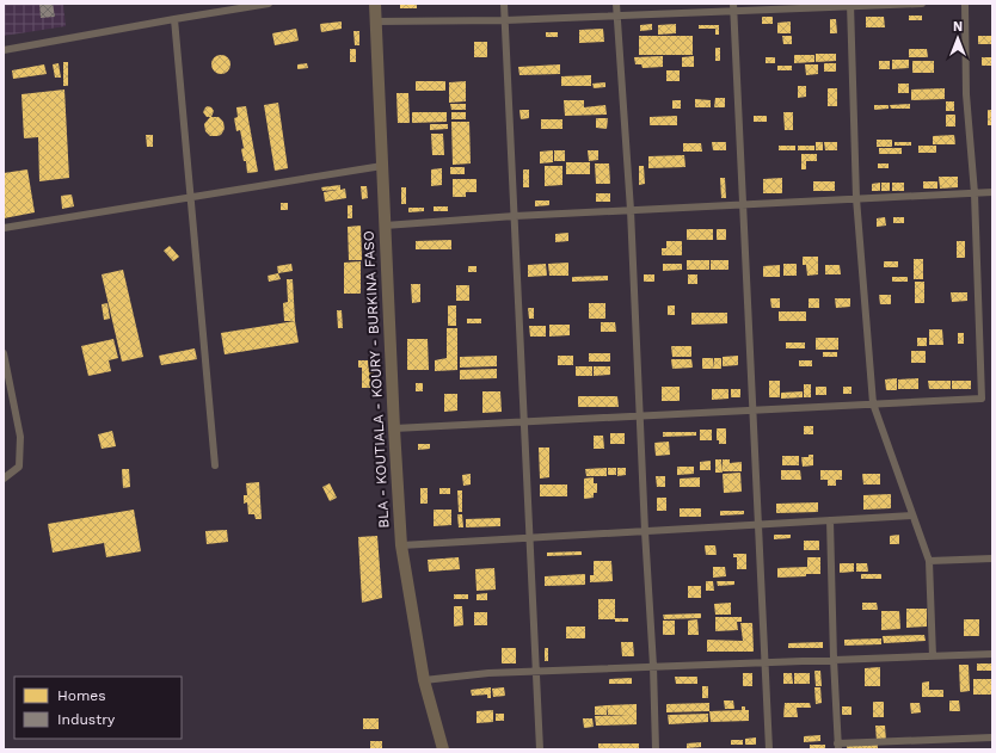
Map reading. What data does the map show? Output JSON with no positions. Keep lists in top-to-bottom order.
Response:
{
  "streets": {
    "main road": ["BLA - KOUTIALA - KOURY - BURKINA FASO"]
  },
  "legend": ["Homes", "Industry"],
  "north": "top"
}
